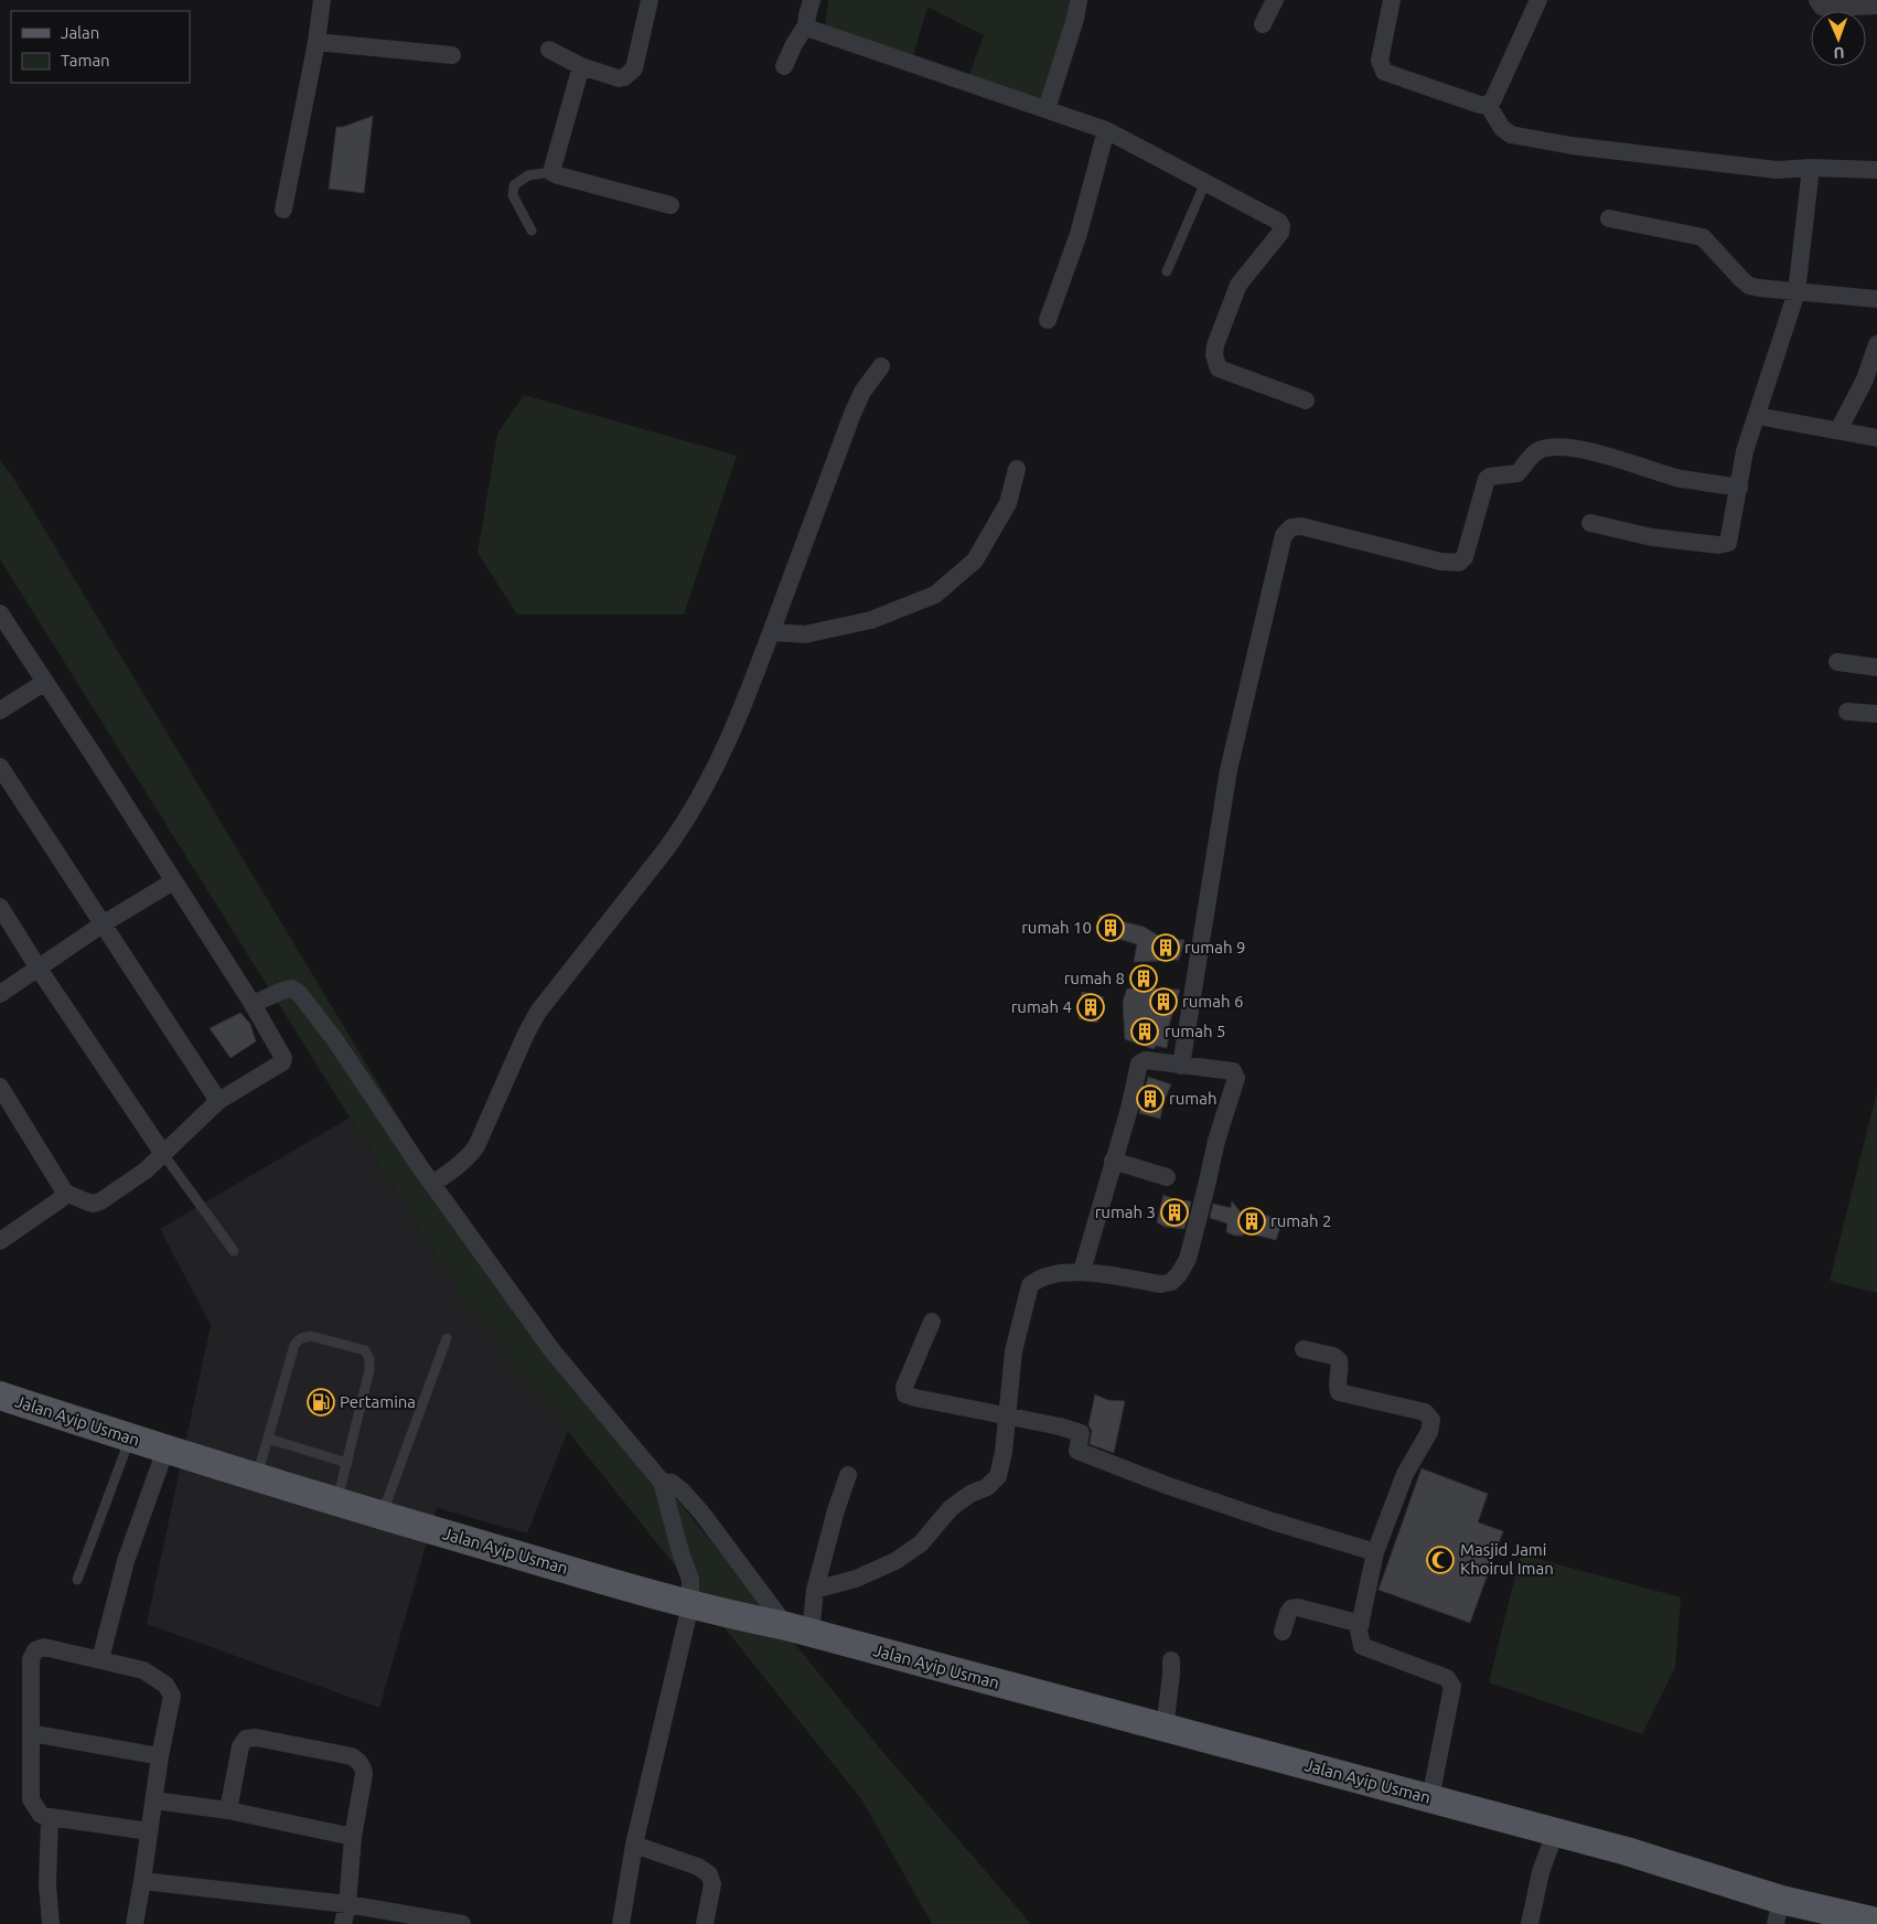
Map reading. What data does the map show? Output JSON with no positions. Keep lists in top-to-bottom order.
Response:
{
  "streets": {
    "main road": ["Jalan Ayip Usman"]
  },
  "places": {
    "building": [
      "rumah 10",
      "rumah 9",
      "rumah 8",
      "rumah 6",
      "rumah 4",
      "rumah 5",
      "rumah",
      "rumah 3",
      "rumah 2"
    ],
    "fuel station": ["Pertamina"],
    "mosque": ["Masjid Jami Khoirul Iman"]
  },
  "legend": ["Jalan", "Taman"],
  "north": "bottom"
}
